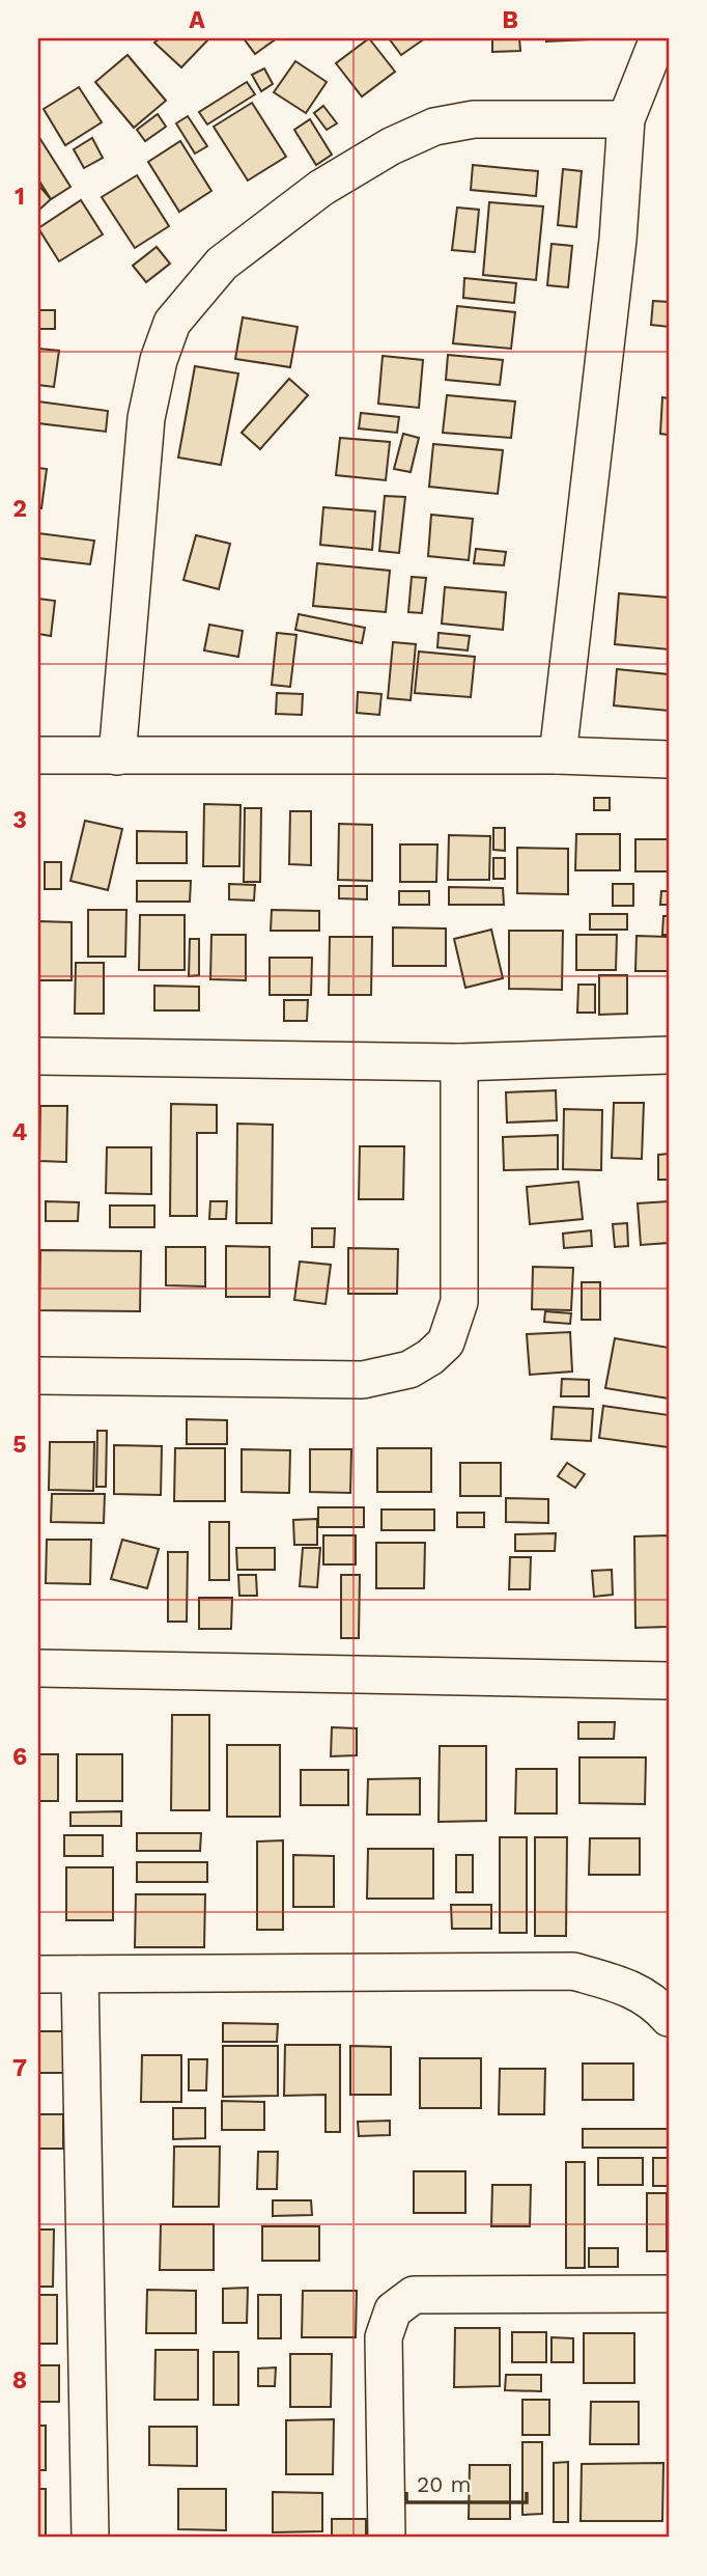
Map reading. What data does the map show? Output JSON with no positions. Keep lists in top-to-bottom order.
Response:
{
  "scale_bar": "20 m",
  "grid": {
    "columns": ["A", "B"],
    "rows": [
      "1",
      "2",
      "3",
      "4",
      "5",
      "6",
      "7",
      "8"
    ]
  }
}
